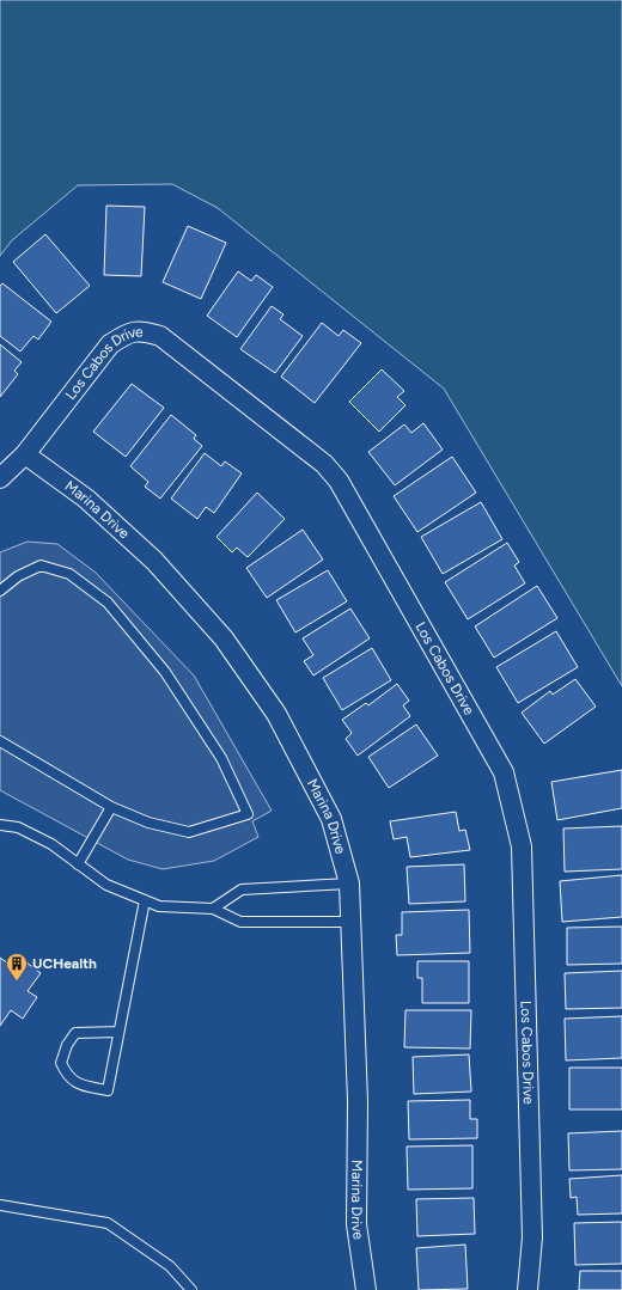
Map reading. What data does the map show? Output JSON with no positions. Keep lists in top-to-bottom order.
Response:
{
  "streets": {
    "street": ["Los Cabos Drive", "Marina Drive"]
  },
  "crossings": [
    ["Los Cabos Drive", "Marina Drive"]
  ],
  "places": {
    "building": ["UCHealth"]
  }
}
